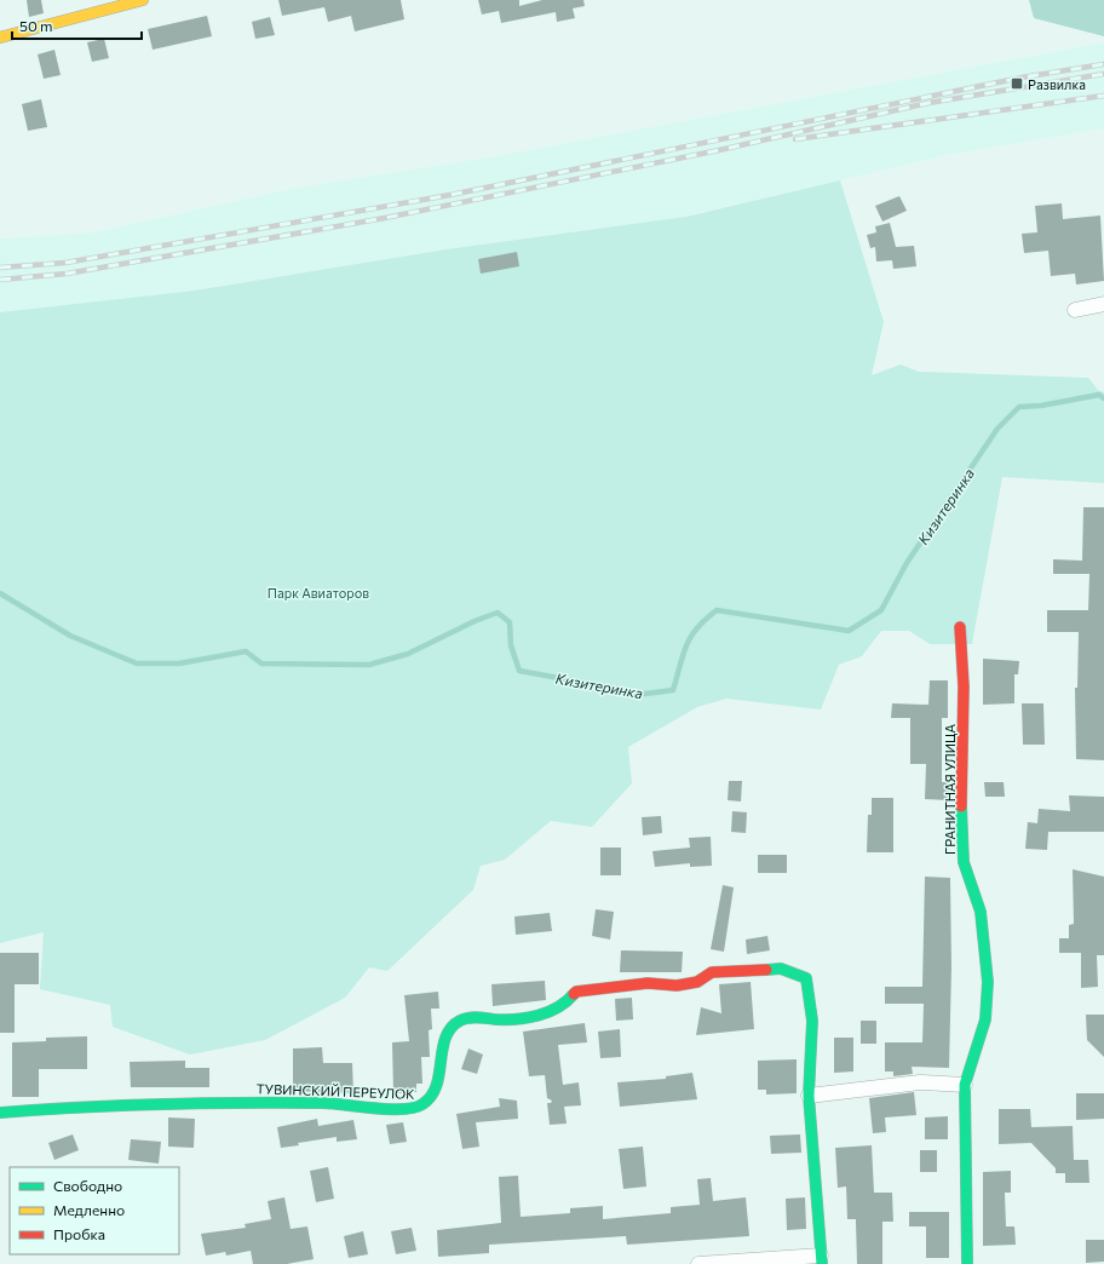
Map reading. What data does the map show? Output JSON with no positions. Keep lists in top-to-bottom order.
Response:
{
  "streets": {
    "street": ["ГРАНИТНАЯ УЛИЦА", "ТУВИНСКИЙ ПЕРЕУЛОК"]
  },
  "water": ["Кизитеринка"],
  "parks": ["Парк Авиаторов"],
  "places": {
    "transit": ["Развилка"]
  },
  "legend": ["Свободно", "Медленно", "Пробка"],
  "scale_bar": "50 m"
}
